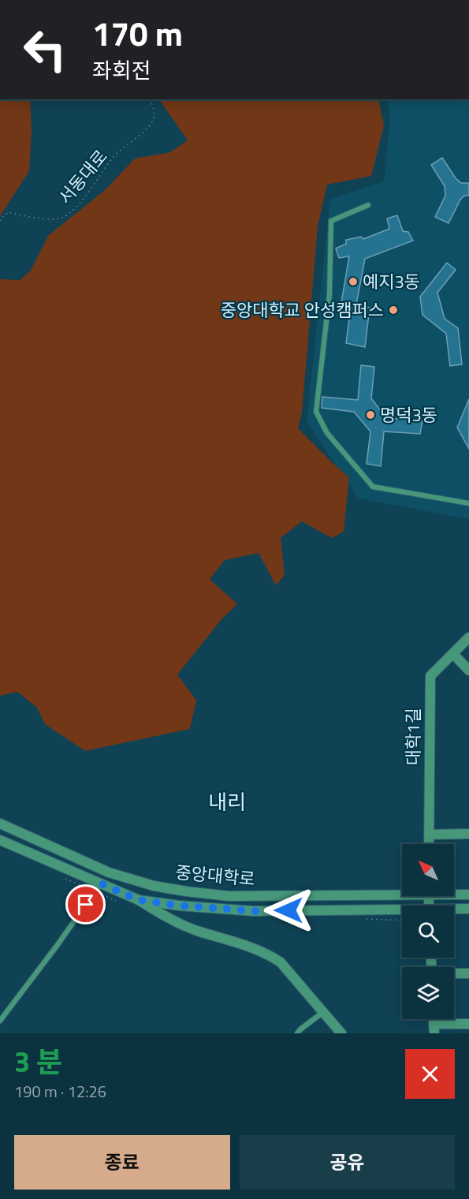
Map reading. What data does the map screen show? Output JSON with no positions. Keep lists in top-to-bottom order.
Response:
{
  "streets": {
    "street": ["대학1길", "중앙대학로"],
    "path": ["서동대로"]
  },
  "districts": ["내리"],
  "places": ["예지3동", "중앙대학교 안성캠퍼스", "명덕3동"],
  "north": "top left",
  "page": {
    "turn": ["170 m", "좌회전"],
    "heading": ["3 분", "190 m · 12:26"],
    "buttons": ["종료", "공유"]
  }
}
